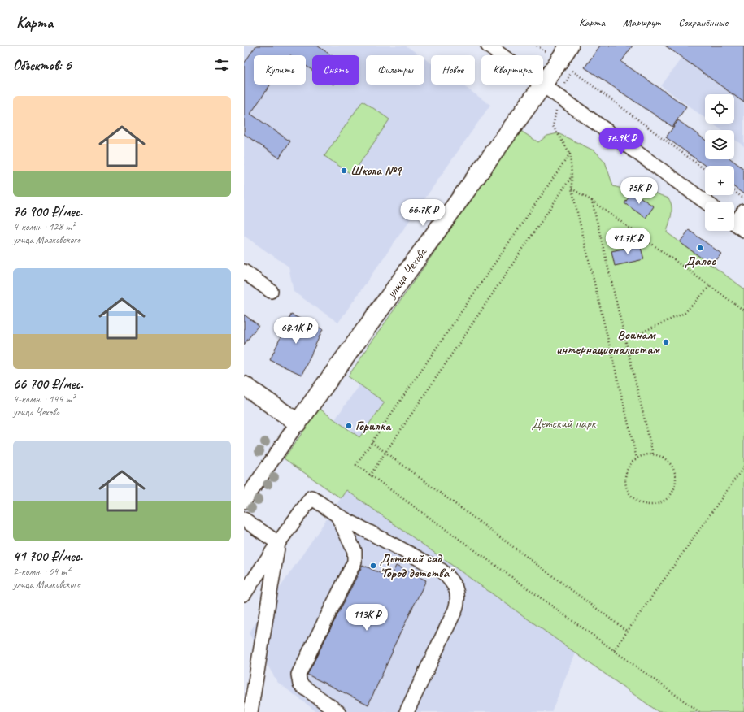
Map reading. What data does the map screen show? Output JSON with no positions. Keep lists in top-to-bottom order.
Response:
{
  "streets": {
    "main road": ["улица Чехова"]
  },
  "parks": ["Детский парк"],
  "places": [
    "Школа №9",
    "Далос",
    "Воинам- интернационалистам",
    "Горилка",
    "Детский сад \"Город детства\""
  ],
  "page": {
    "header": "Карта",
    "nav": ["Карта", "Маршрут", "Сохранённые"],
    "heading": "Объектов: 6",
    "chip": [
      "Купить",
      "Снять",
      "Фильтры",
      "Новое",
      "Квартира"
    ],
    "list": [
      {
        "name": "76 900 ₽/мес.",
        "note": "4-комн. · 128 m² · улица Маяковского"
      },
      {
        "name": "66 700 ₽/мес.",
        "note": "4-комн. · 144 m² · улица Чехова"
      },
      {
        "name": "41 700 ₽/мес.",
        "note": "2-комн. · 64 m² · улица Маяковского"
      }
    ],
    "map_buttons": ["+", "−"],
    "price": [
      "76.9K ₽",
      "75K ₽",
      "66.7K ₽",
      "41.7K ₽",
      "68.1K ₽",
      "113K ₽"
    ]
  }
}
